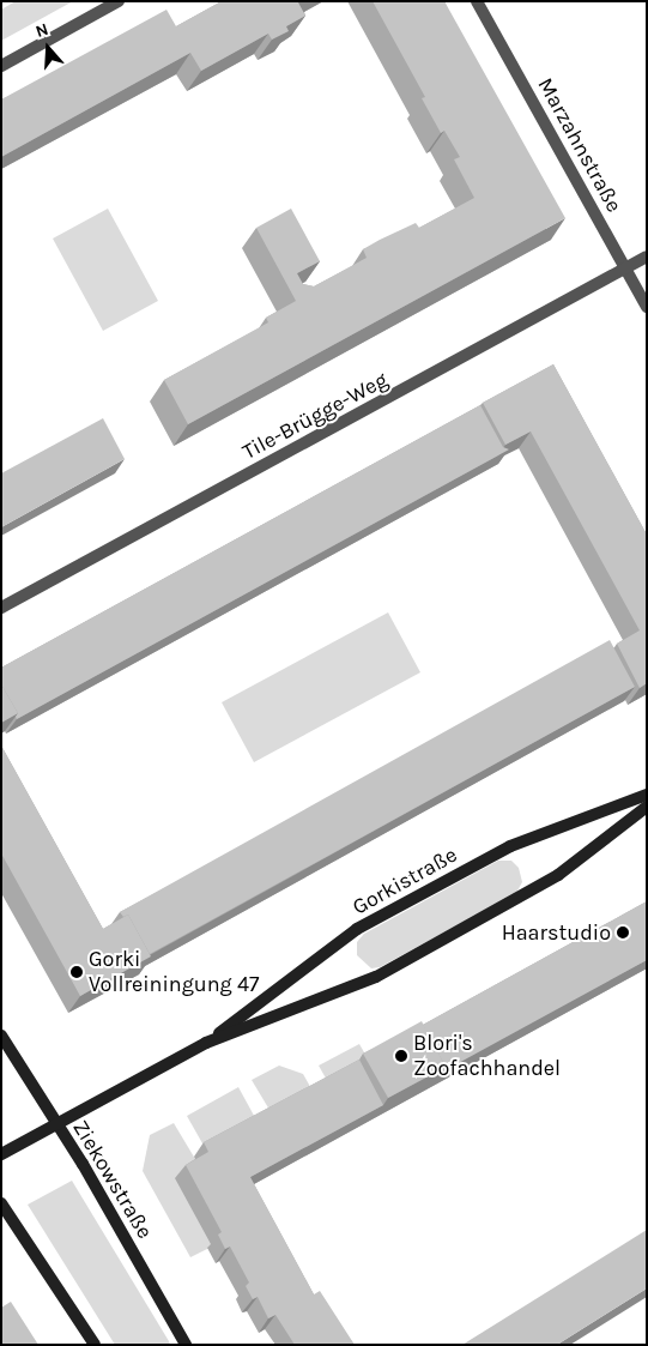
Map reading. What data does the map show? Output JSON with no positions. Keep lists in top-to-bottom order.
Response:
{
  "streets": {
    "main road": ["Gorkistraße", "Ziekowstraße"],
    "street": ["Marzahnstraße", "Tile-Brügge-Weg"]
  },
  "crossings": [
    ["Marzahnstraße", "Tile-Brügge-Weg"],
    ["Gorkistraße", "Ziekowstraße"]
  ],
  "places": ["Haarstudio", "Gorki Vollreiningung 47", "Blori's Zoofachhandel"],
  "north": "top"
}
